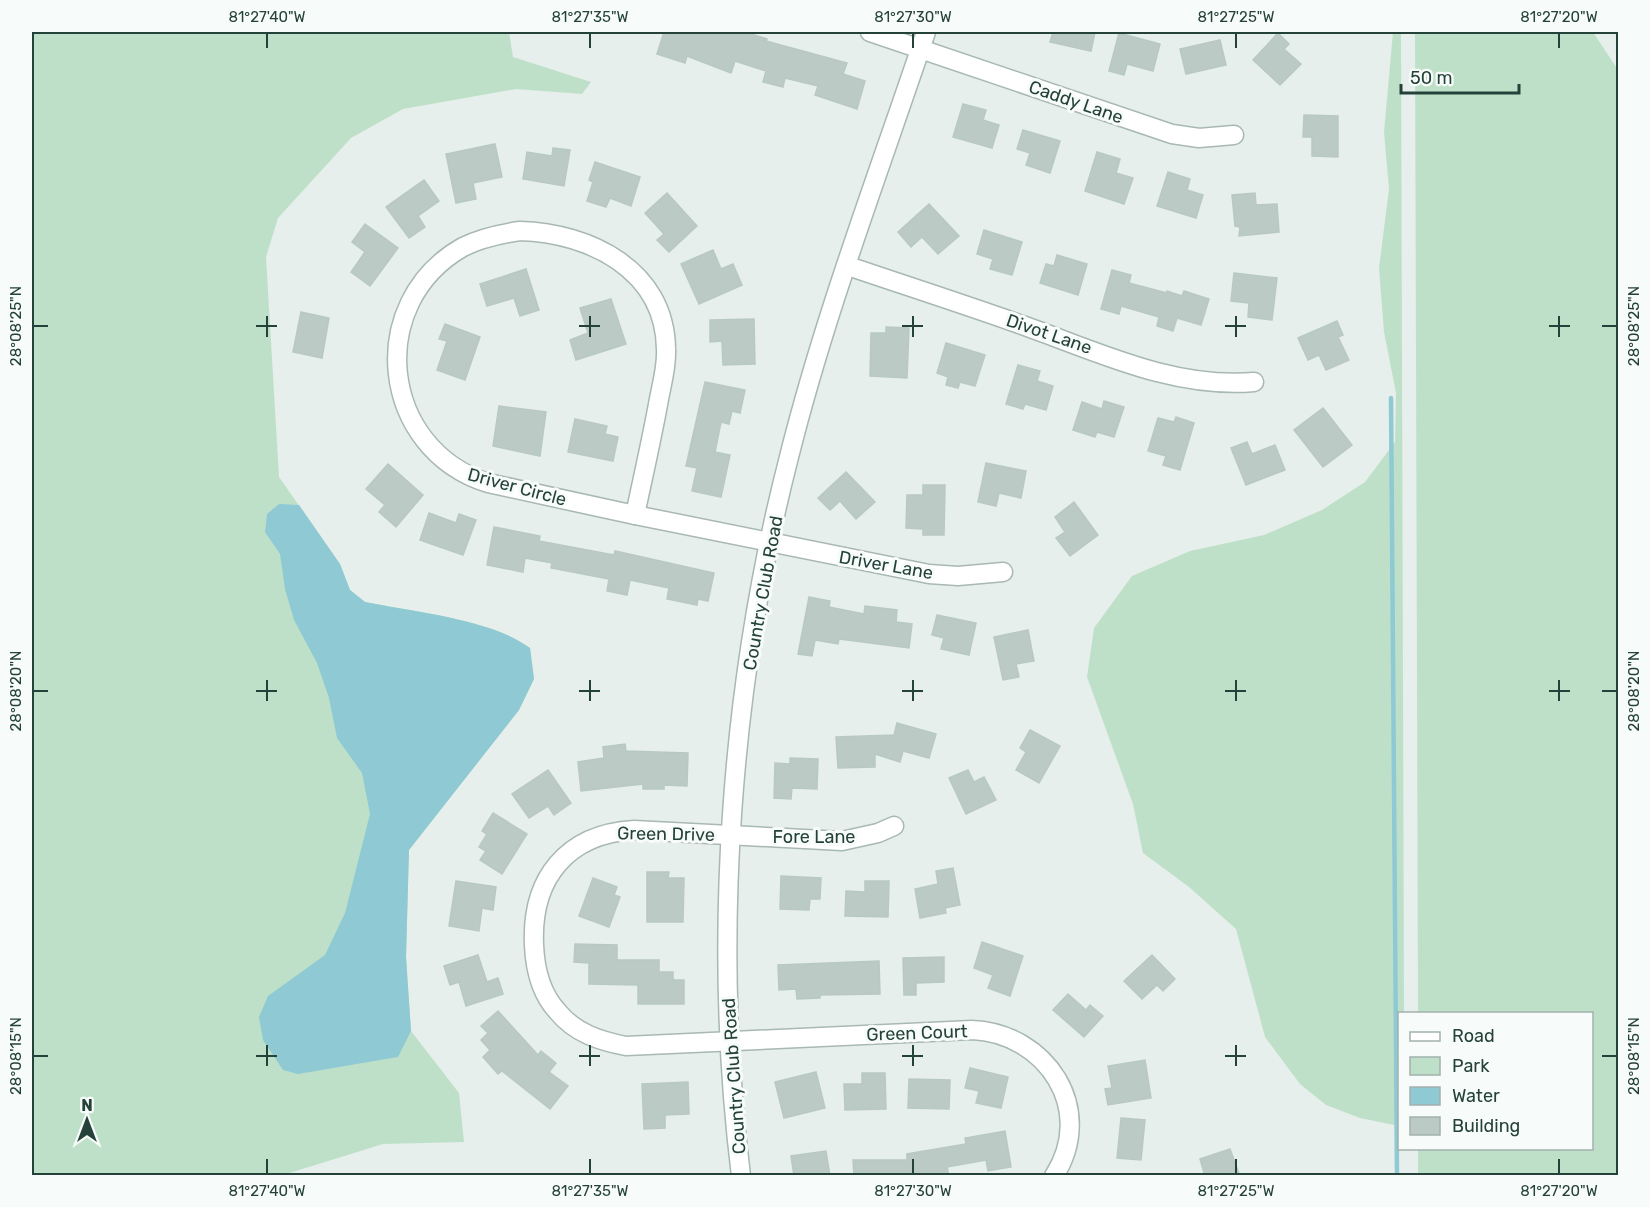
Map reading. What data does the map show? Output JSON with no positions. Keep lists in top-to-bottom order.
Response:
{
  "streets": {
    "street": [
      "Caddy Lane",
      "Divot Lane",
      "Driver Circle",
      "Driver Lane",
      "Country Club Road",
      "Green Drive",
      "Fore Lane",
      "Green Court"
    ]
  },
  "crossings": [
    ["Caddy Lane", "Country Club Road"],
    ["Divot Lane", "Country Club Road"],
    ["Driver Circle", "Driver Lane"],
    ["Driver Circle", "Country Club Road"],
    ["Driver Lane", "Country Club Road"],
    ["Country Club Road", "Green Drive"],
    ["Country Club Road", "Fore Lane"],
    ["Country Club Road", "Green Court"],
    ["Green Drive", "Fore Lane"],
    ["Green Drive", "Green Court"]
  ],
  "legend": [
    "Road",
    "Park",
    "Water",
    "Building"
  ],
  "scale_bar": "50 m",
  "north": "top",
  "coordinates": [
    "81°27'40\"W",
    "81°27'35\"W",
    "81°27'30\"W",
    "81°27'25\"W",
    "81°27'20\"W",
    "28°08'25\"N",
    "28°08'20\"N",
    "28°08'15\"N"
  ]
}
